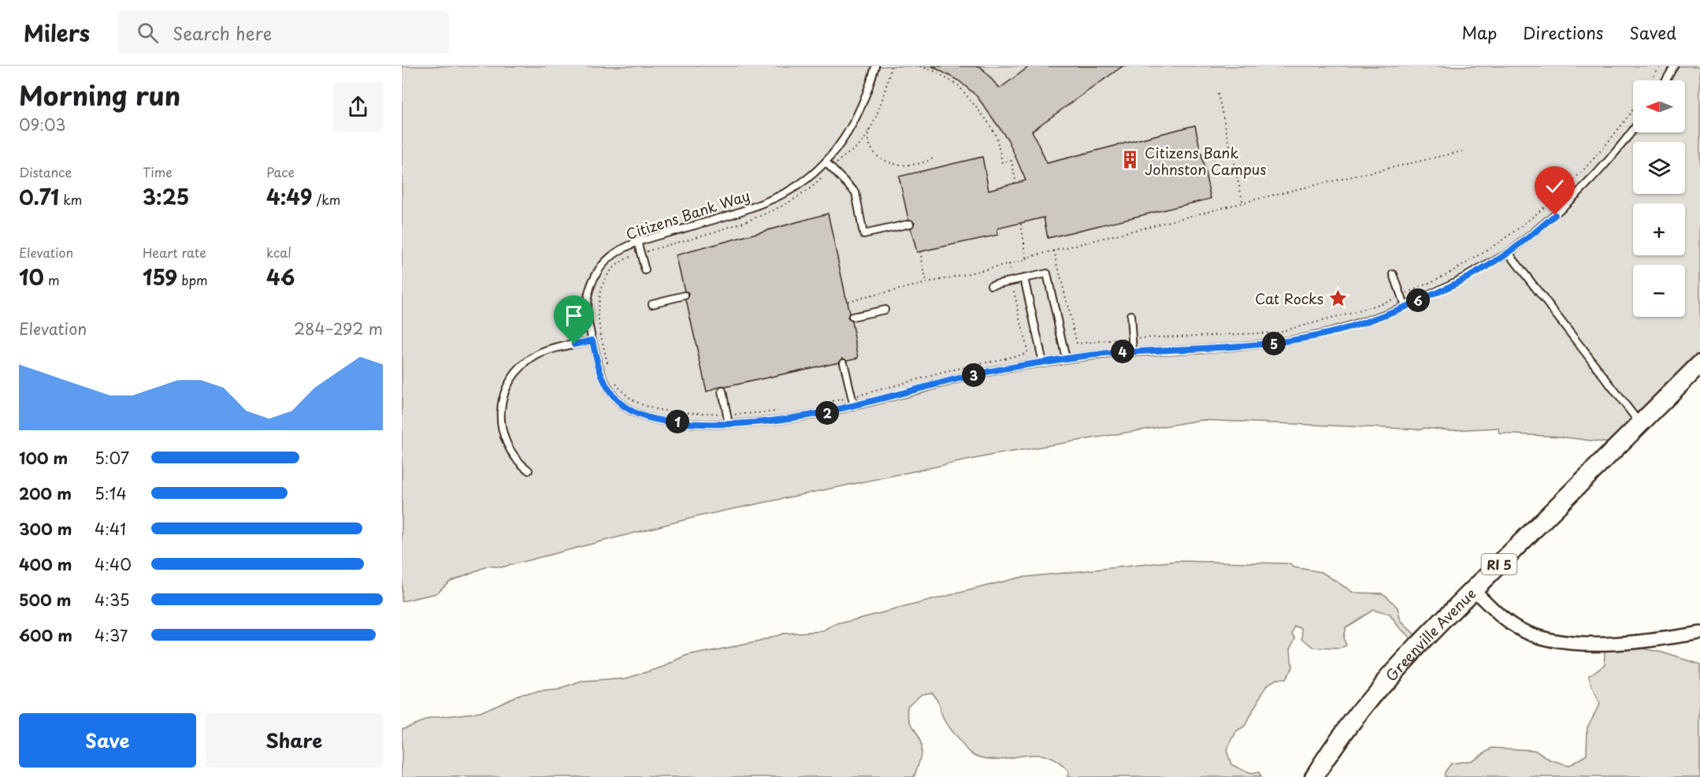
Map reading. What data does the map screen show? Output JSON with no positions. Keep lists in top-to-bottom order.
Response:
{
  "streets": {
    "main road": ["RI 5", "Greenville Avenue"],
    "lane": ["Citizens Bank Way"]
  },
  "places": {
    "building": ["Citizens Bank Johnston Campus"],
    "place": ["Cat Rocks"]
  },
  "north": "left",
  "page": {
    "header": "Milers",
    "search": "Search here",
    "nav": ["Map", "Directions", "Saved"],
    "heading": ["Morning run", "09:03"],
    "map_buttons": ["+", "−"],
    "stats": [
      ["Distance", "0.71 km"],
      ["Time", "3:25"],
      ["Pace", "4:49 /km"],
      ["Elevation", "10 m"],
      ["Heart rate", "159 bpm"],
      ["kcal", "46"]
    ],
    "pins": [
      "6",
      "5",
      "4",
      "3",
      "2",
      "1"
    ],
    "chart": ["Elevation", "284–292 m"],
    "list": [
      {
        "name": "100 m",
        "note": "5:07"
      },
      {
        "name": "200 m",
        "note": "5:14"
      },
      {
        "name": "300 m",
        "note": "4:41"
      },
      {
        "name": "400 m",
        "note": "4:40"
      },
      {
        "name": "500 m",
        "note": "4:35"
      },
      {
        "name": "600 m",
        "note": "4:37"
      }
    ],
    "buttons": ["Save", "Share"]
  }
}
